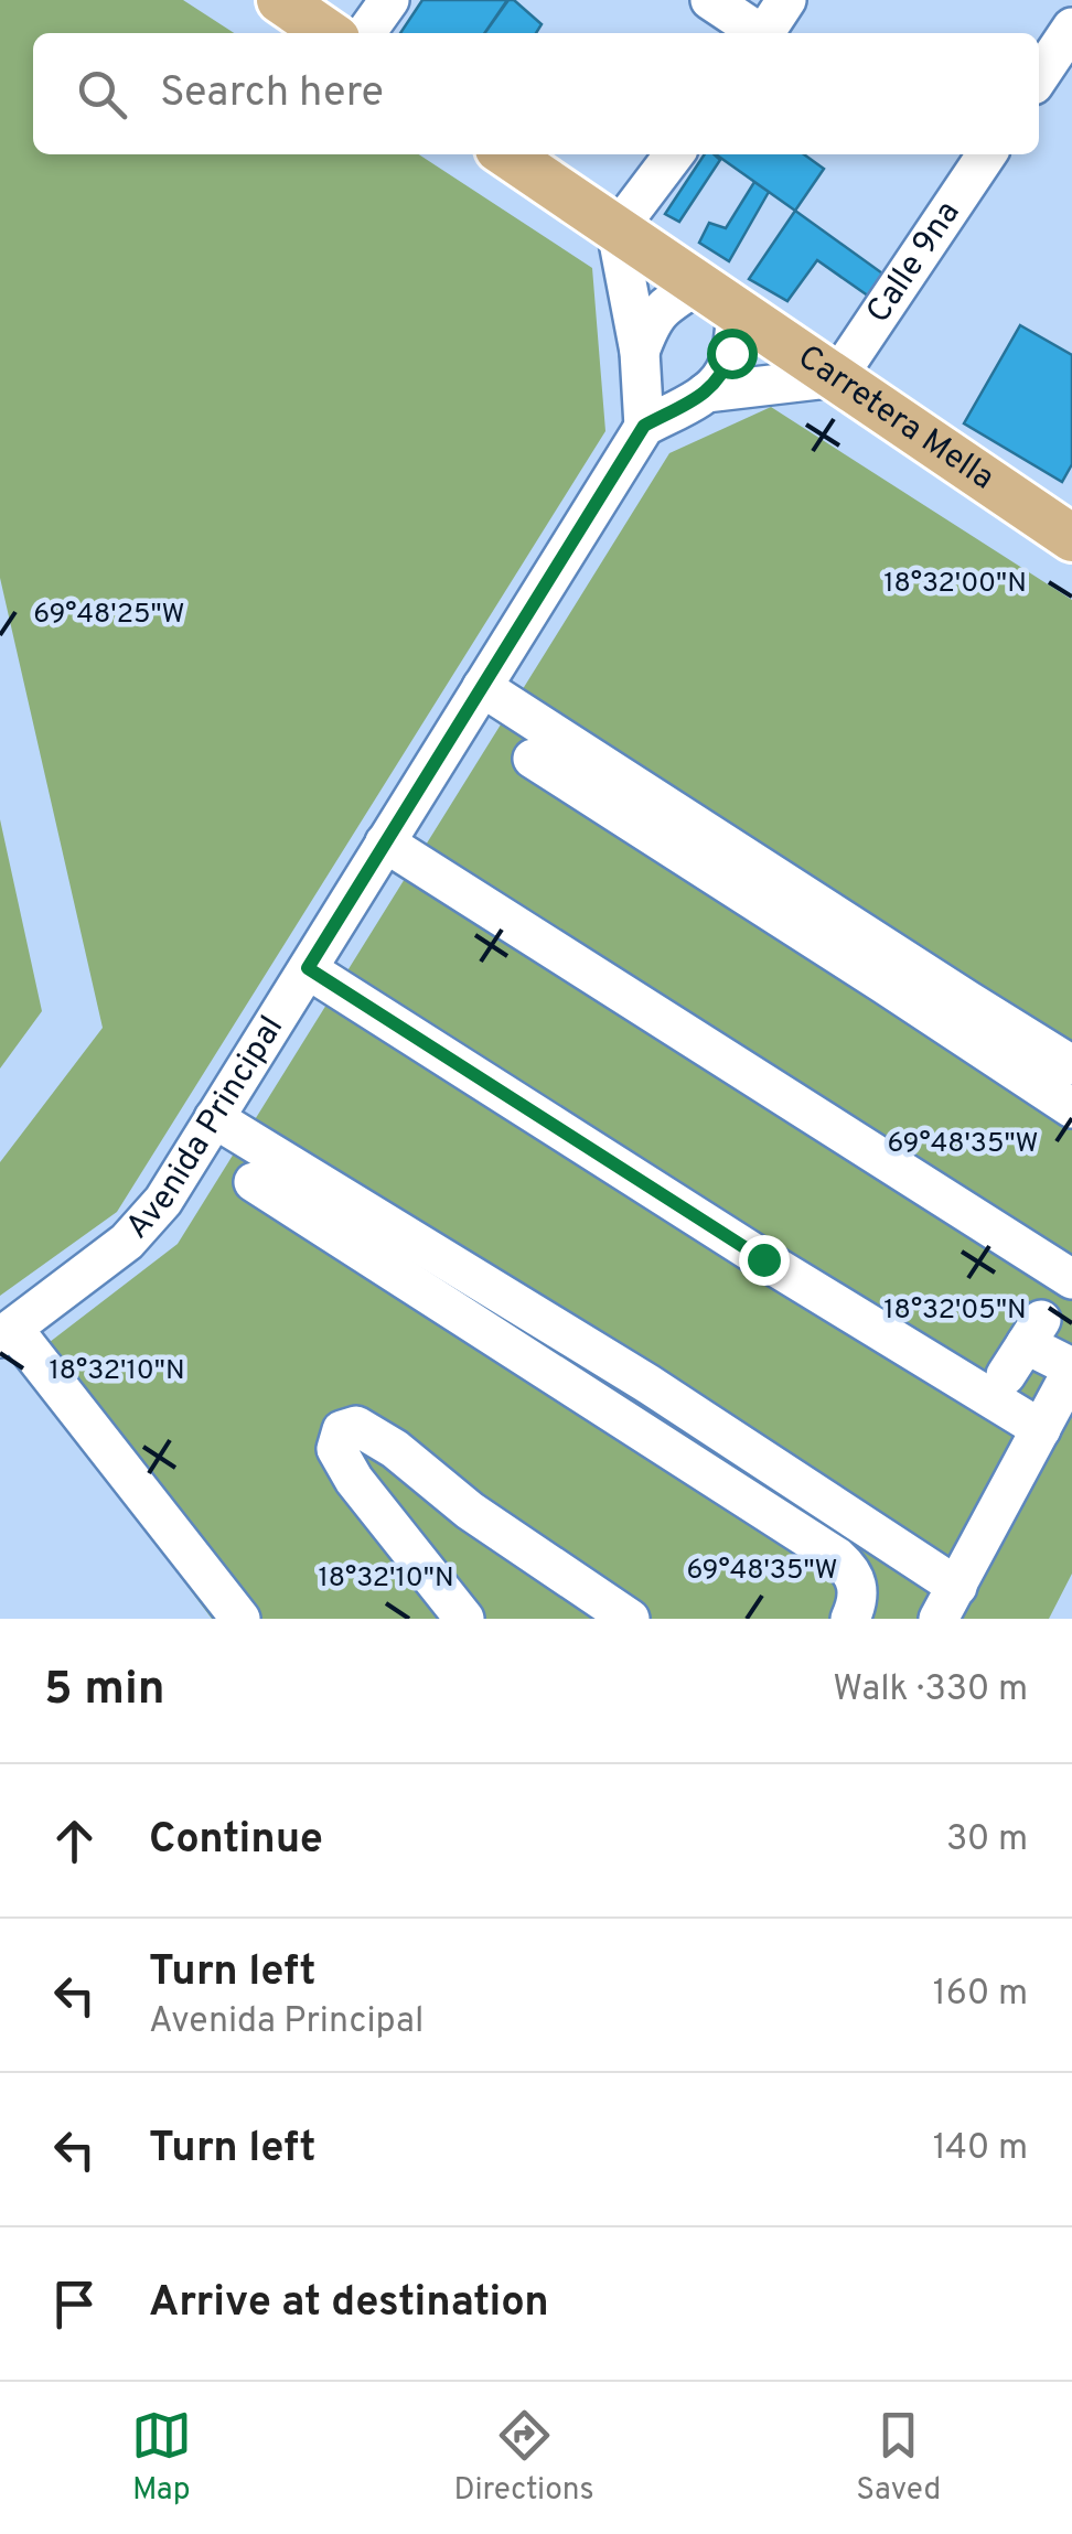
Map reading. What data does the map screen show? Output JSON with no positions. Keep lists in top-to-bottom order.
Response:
{
  "streets": {
    "main road": ["Carretera Mella"],
    "street": ["Calle 9na", "Avenida Principal"]
  },
  "crossings": [
    ["Calle 9na", "Carretera Mella"]
  ],
  "page": {
    "search": "Search here",
    "heading": ["5 min", "Walk · 330 m"],
    "list": [
      ["Continue", "30 m"],
      ["Turn left", "Avenida Principal", "160 m"],
      ["Turn left", "140 m"],
      "Arrive at destination"
    ],
    "nav": ["Map", "Directions", "Saved"]
  },
  "coordinates": [
    "18°32'00\"N",
    "69°48'25\"W",
    "69°48'35\"W",
    "18°32'05\"N",
    "18°32'10\"N"
  ]
}
